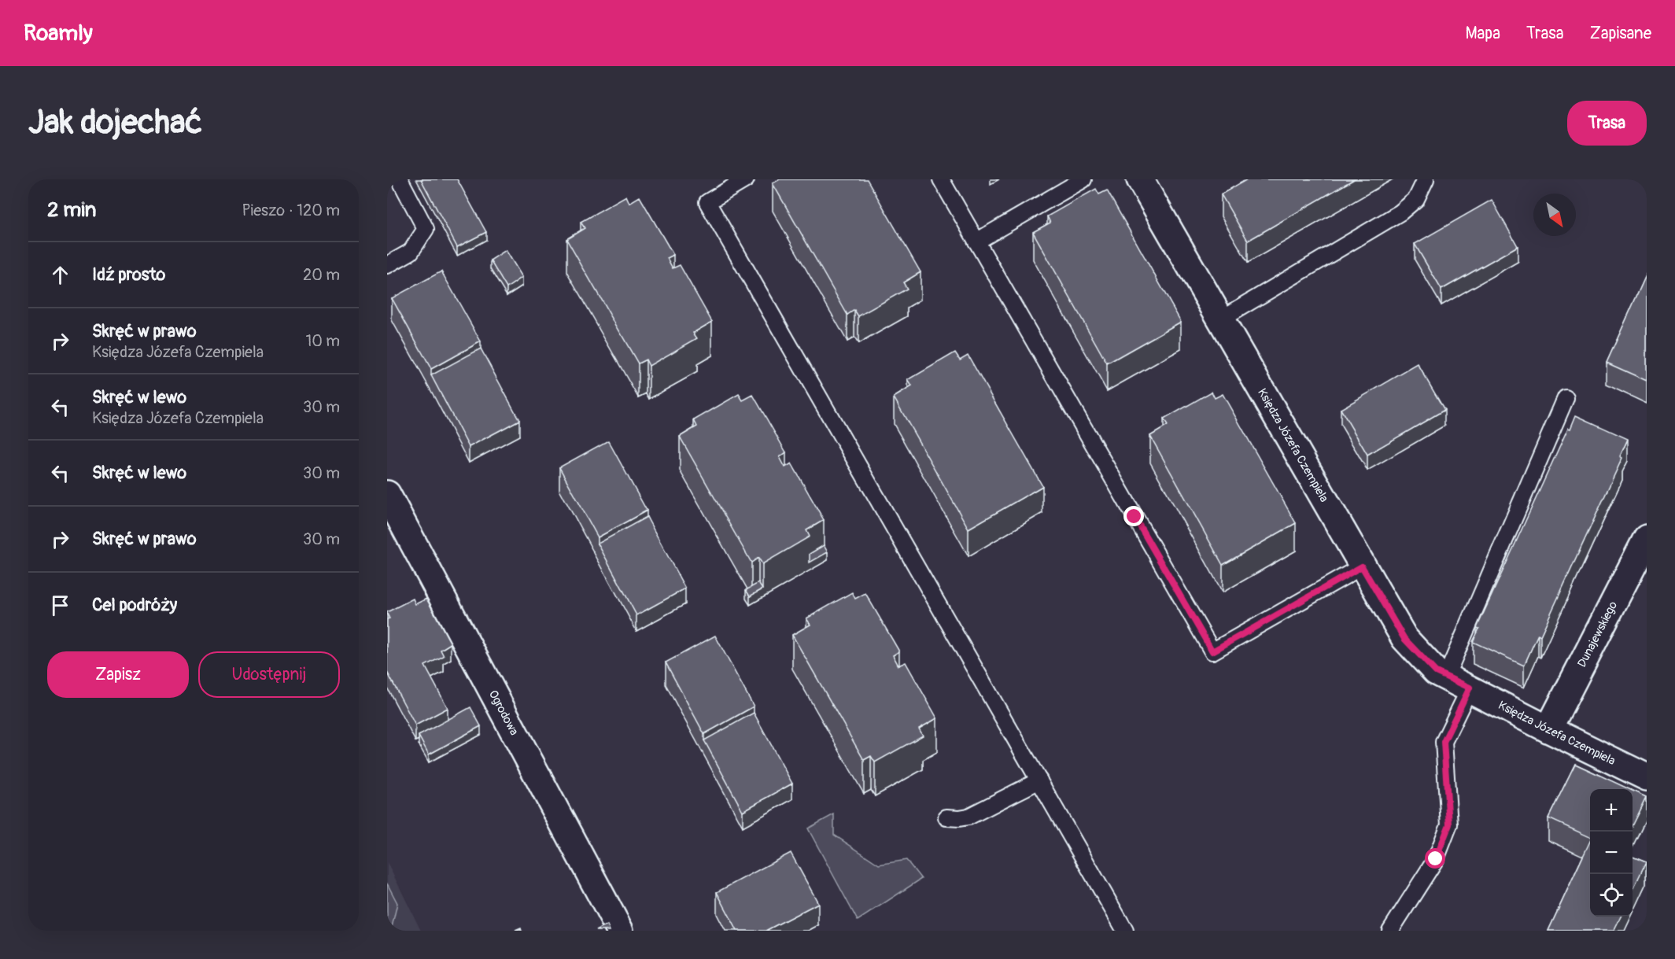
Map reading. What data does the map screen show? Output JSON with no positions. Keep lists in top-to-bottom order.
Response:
{
  "streets": {
    "street": ["Księdza Józefa Czempiela", "Dunajewskiego", "Ogrodowa"]
  },
  "crossings": [
    ["Księdza Józefa Czempiela", "Dunajewskiego"]
  ],
  "north": "bottom right",
  "page": {
    "header": "Roamly",
    "nav": ["Mapa", "Trasa", "Zapisane"],
    "buttons": [
      "Trasa",
      ["Zapisz", "Udostępnij"]
    ],
    "title": "Jak dojechać",
    "heading": ["2 min", "Pieszo · 120 m"],
    "list": [
      ["Idź prosto", "20 m"],
      ["Skręć w prawo", "Księdza Józefa Czempiela", "10 m"],
      ["Skręć w lewo", "Księdza Józefa Czempiela", "30 m"],
      ["Skręć w lewo", "30 m"],
      ["Skręć w prawo", "30 m"],
      "Cel podróży"
    ],
    "map_buttons": ["+", "−"]
  }
}
